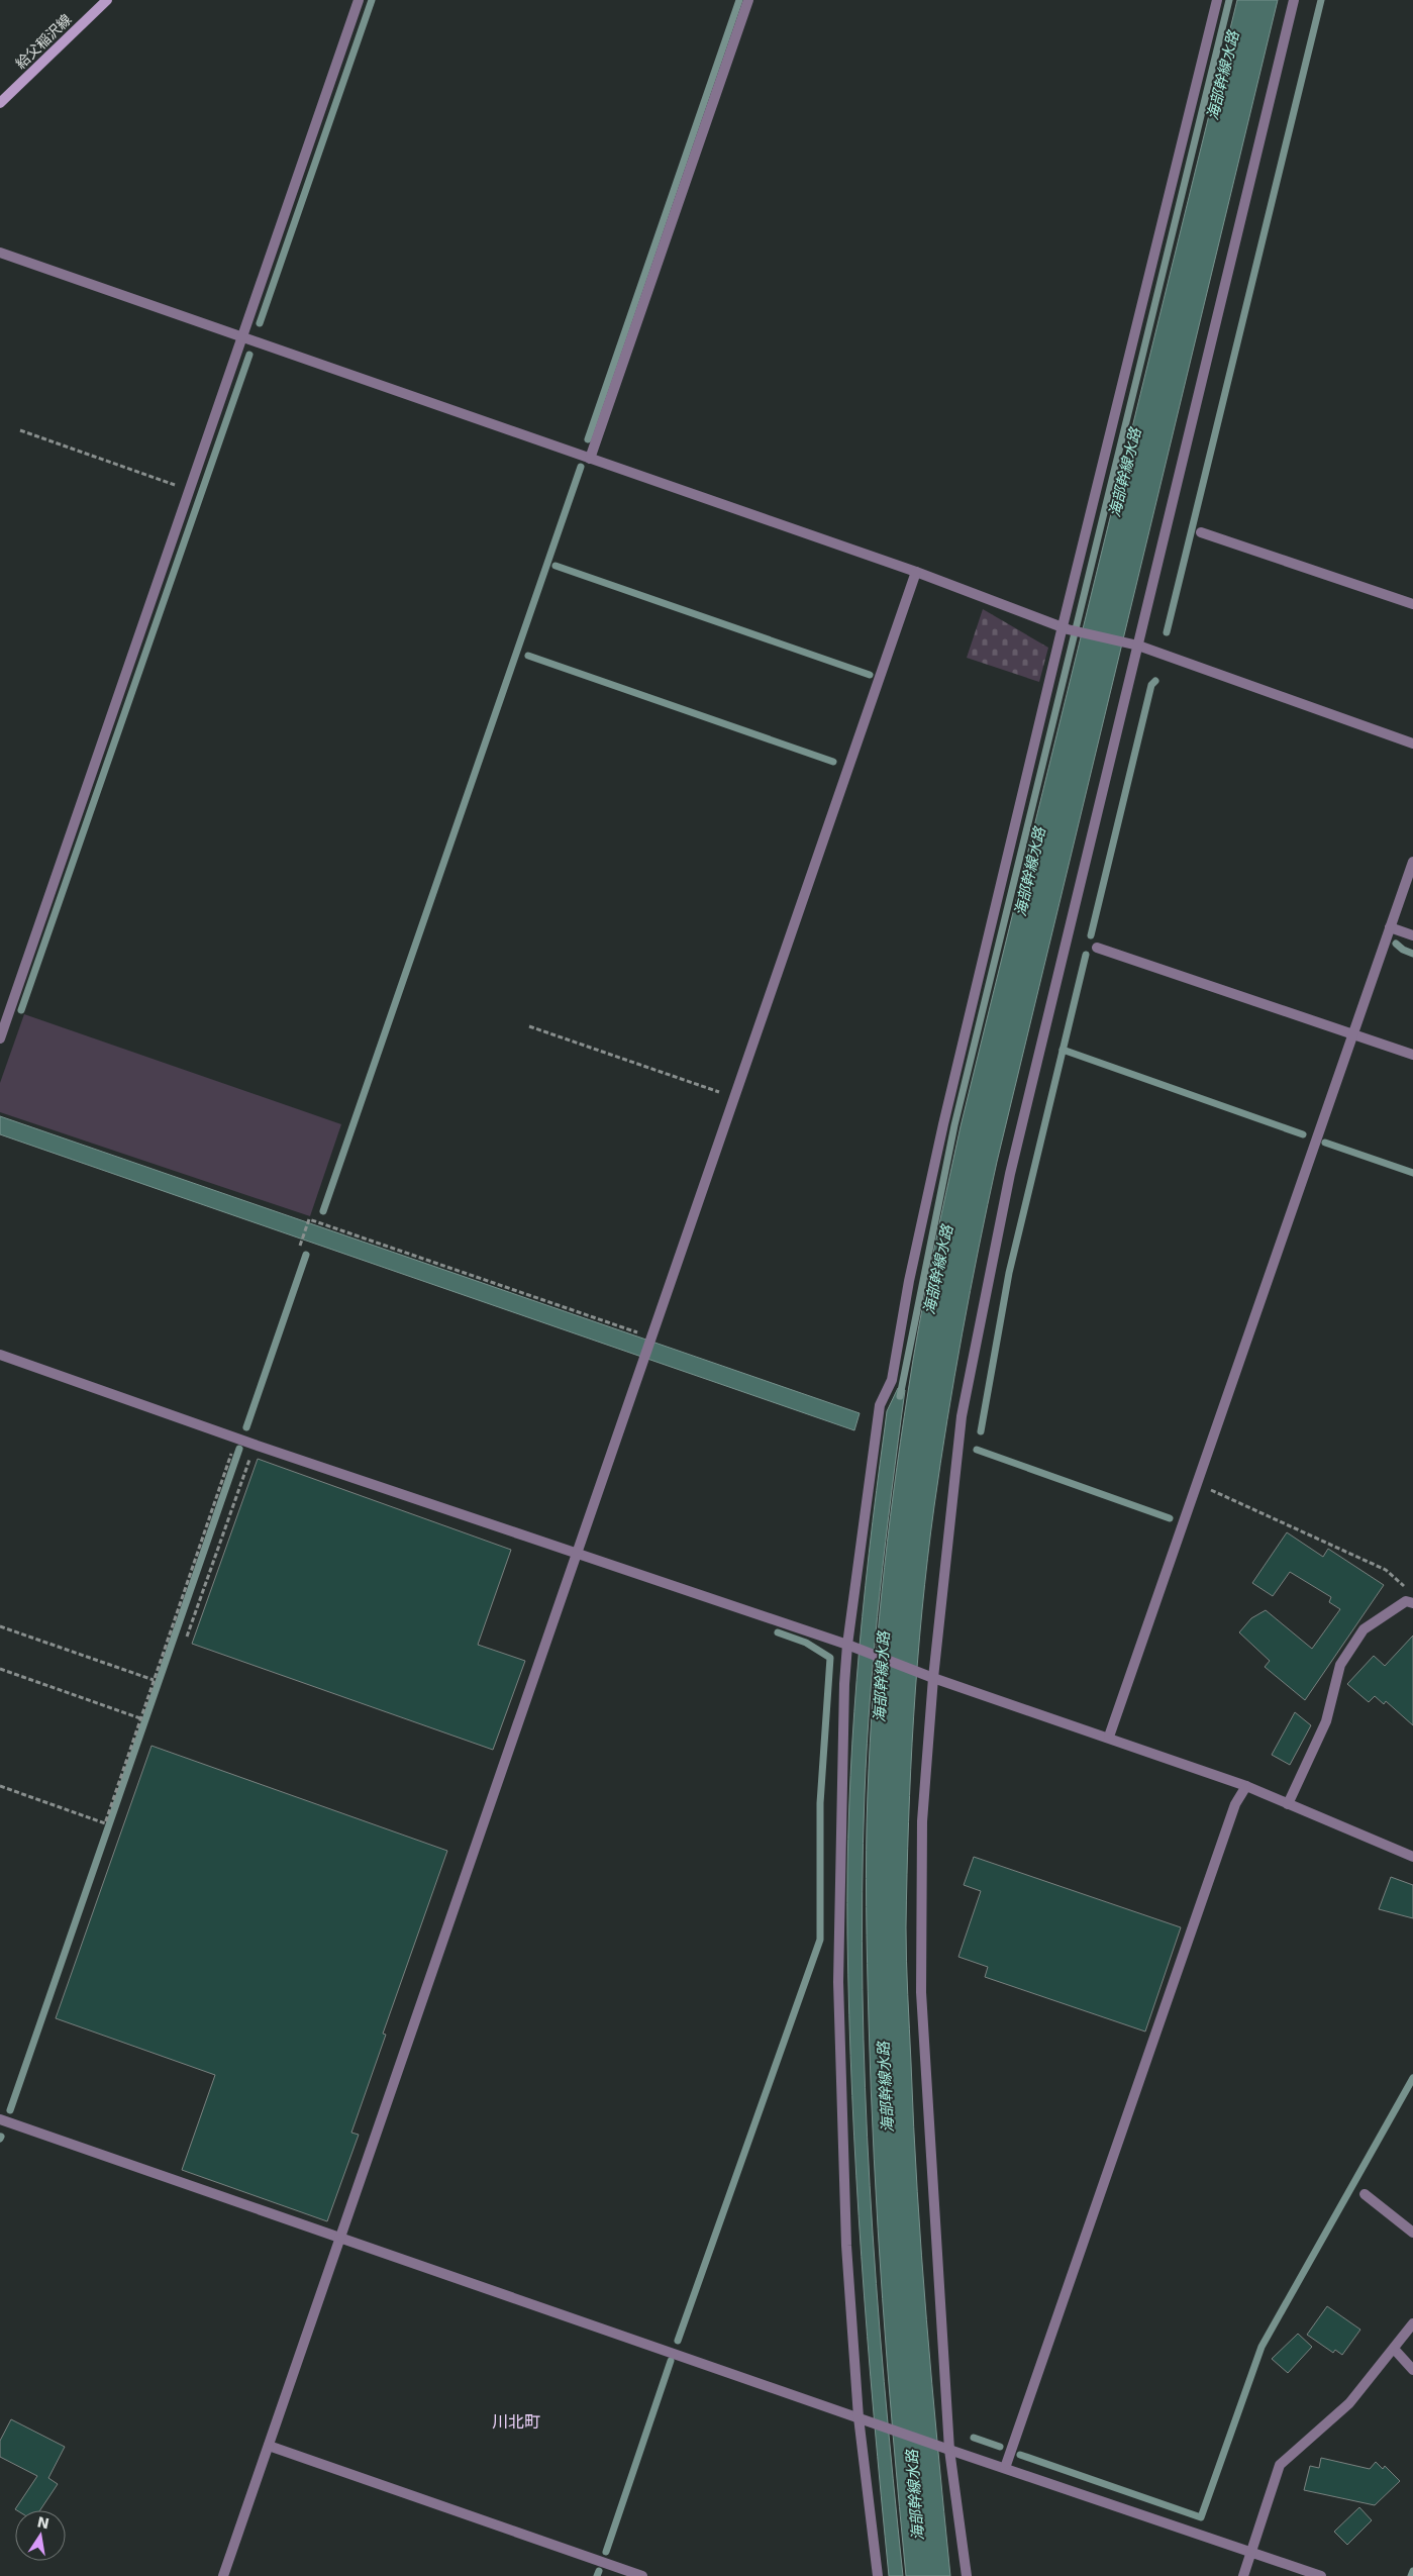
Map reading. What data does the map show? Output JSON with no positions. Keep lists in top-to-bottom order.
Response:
{
  "streets": {
    "main road": ["給父稲沢線"]
  },
  "districts": ["川北町"],
  "water": ["海部幹線水路"],
  "north": "top"
}
